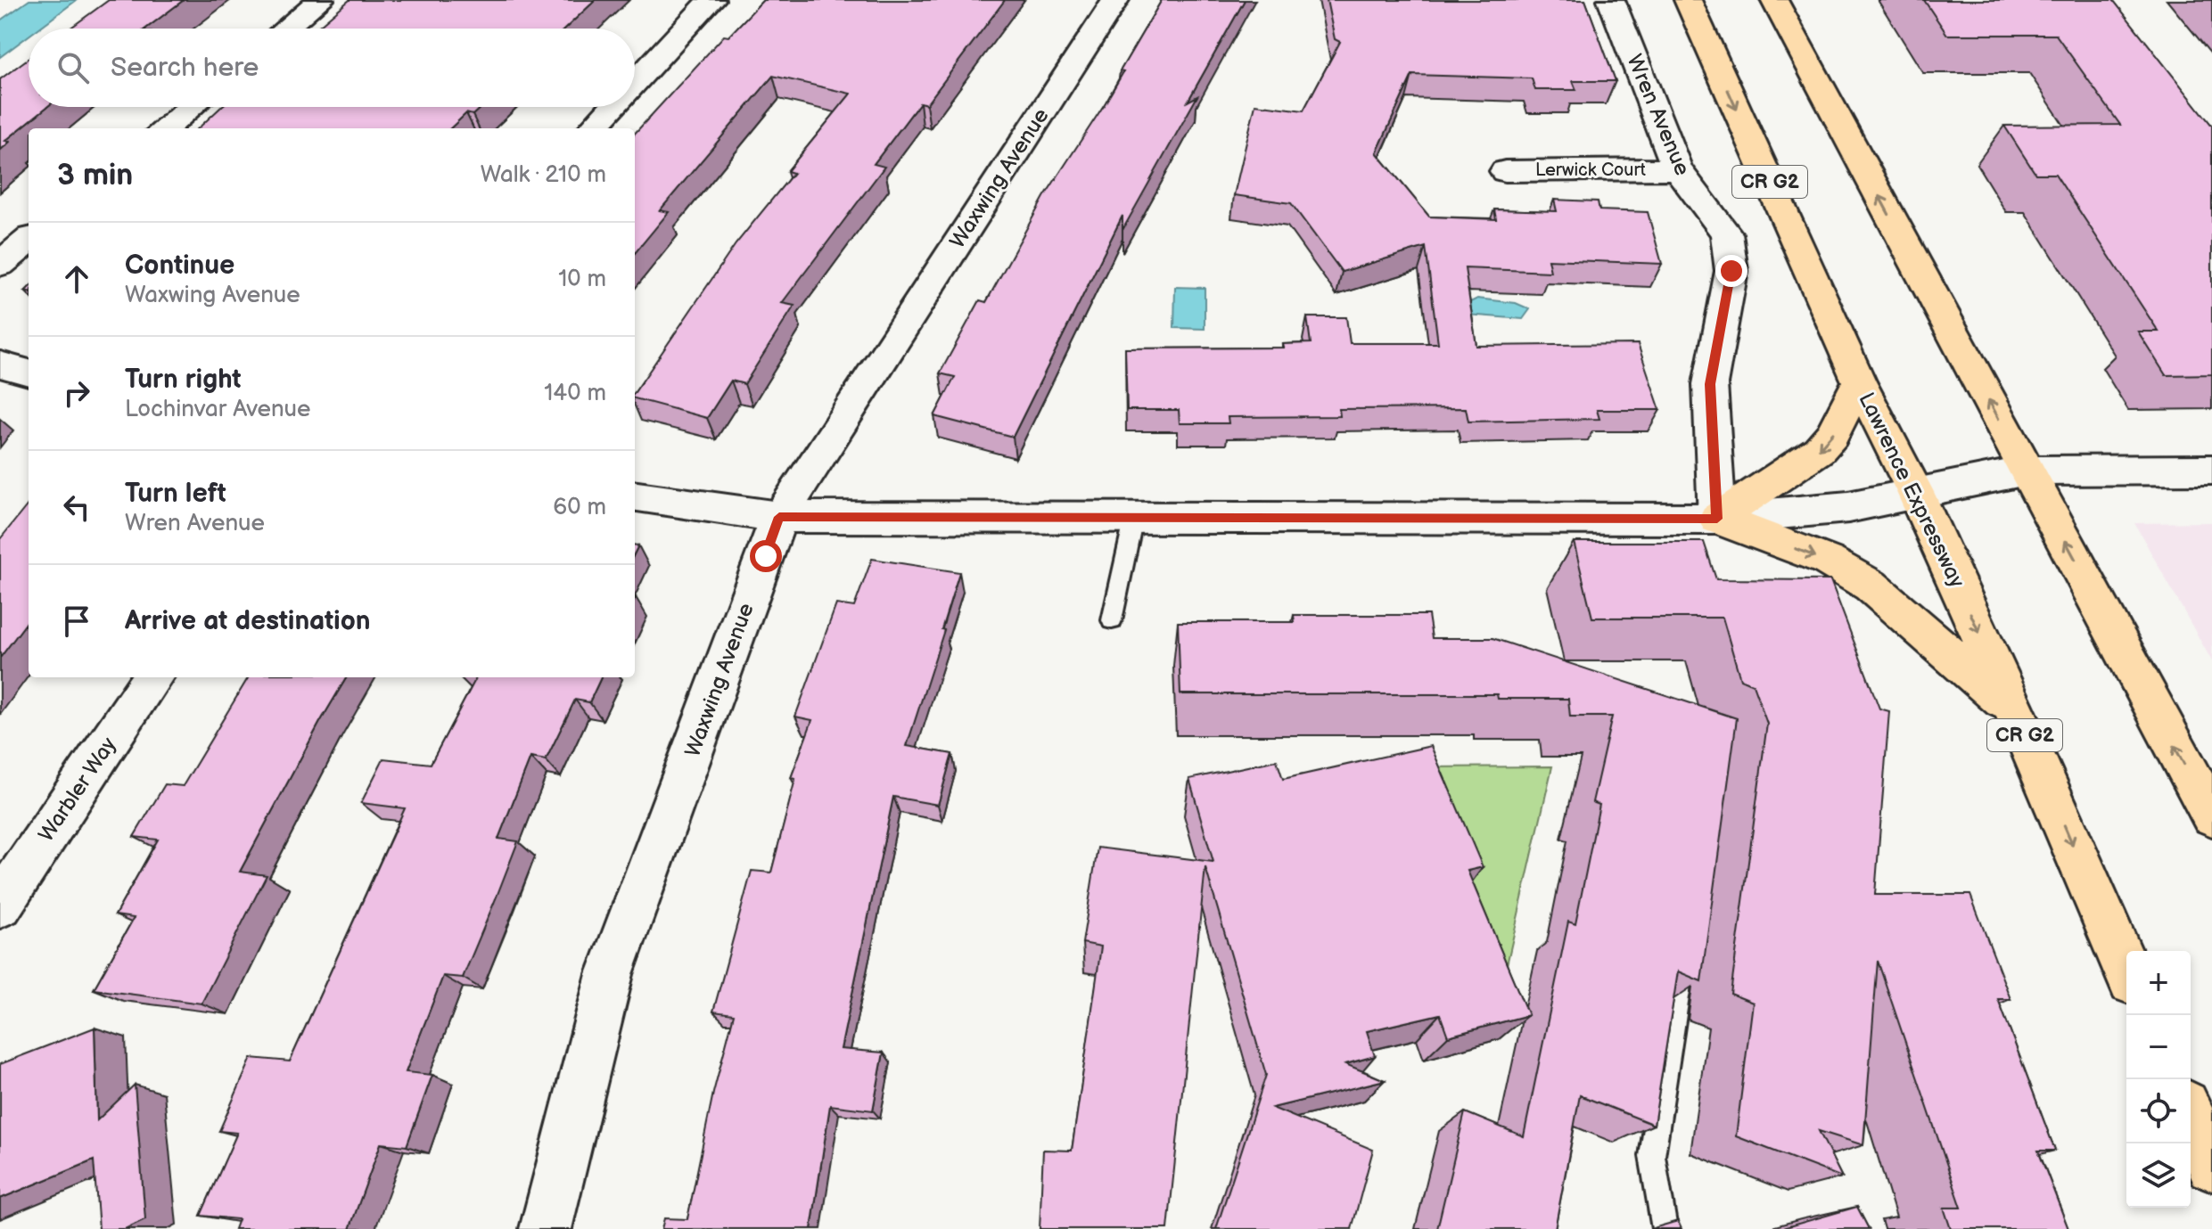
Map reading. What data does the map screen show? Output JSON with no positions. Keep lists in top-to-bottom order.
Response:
{
  "streets": {
    "highway": ["CR G2", "Lawrence Expressway"],
    "street": [
      "Wren Avenue",
      "Lerwick Court",
      "Waxwing Avenue",
      "Warbler Way"
    ]
  },
  "crossings": [
    ["Wren Avenue", "Lerwick Court"]
  ],
  "page": {
    "search": "Search here",
    "heading": ["3 min", "Walk · 210 m"],
    "list": [
      ["Continue", "Waxwing Avenue", "10 m"],
      ["Turn right", "Lochinvar Avenue", "140 m"],
      ["Turn left", "Wren Avenue", "60 m"],
      "Arrive at destination"
    ],
    "map_buttons": ["+", "−"]
  }
}
